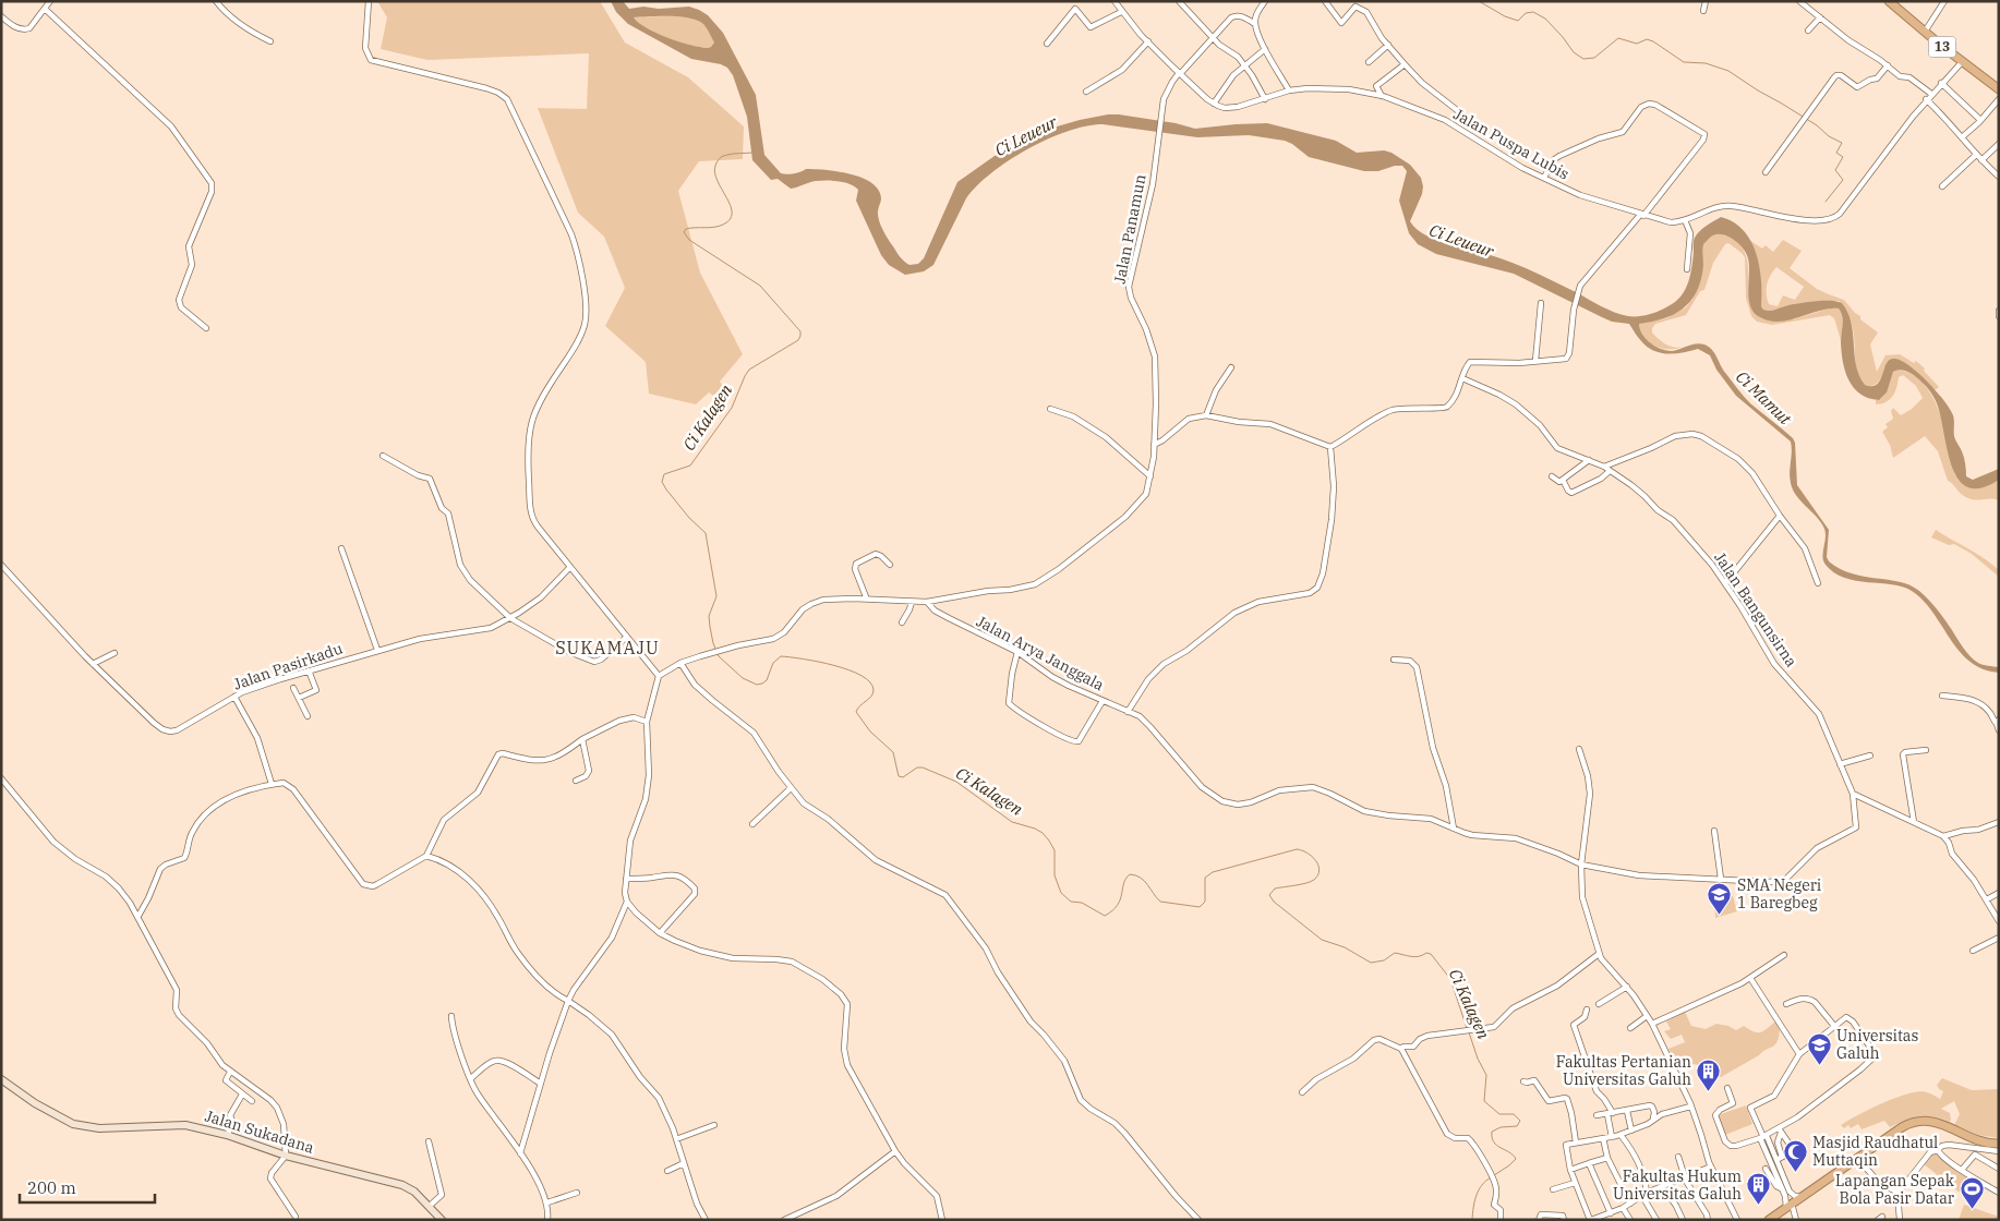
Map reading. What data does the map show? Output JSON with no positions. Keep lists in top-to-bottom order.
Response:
{
  "streets": {
    "highway": ["13"],
    "main road": ["Jalan Sukadana"],
    "street": [
      "Jalan Puspa Lubis",
      "Jalan Panamun",
      "Jalan Bangunsirna",
      "Jalan Arya Janggala",
      "Jalan Pasirkadu"
    ]
  },
  "crossings": [
    ["13", "Jalan Puspa Lubis"],
    ["Jalan Panamun", "Jalan Arya Janggala"],
    ["Jalan Bangunsirna", "Jalan Arya Janggala"]
  ],
  "districts": ["SUKAMAJU"],
  "water": ["Ci Leueur", "Ci Mamut", "Ci Kalagen"],
  "places": {
    "school or university": ["SMA Negeri 1 Baregbeg", "Universitas Galuh"],
    "building": ["Fakultas Pertanian Universitas Galuh", "Fakultas Hukum Universitas Galuh"],
    "mosque": ["Masjid Raudhatul Muttaqin"],
    "sports": ["Lapangan Sepak Bola Pasir Datar"]
  },
  "scale_bar": "200 m"
}
